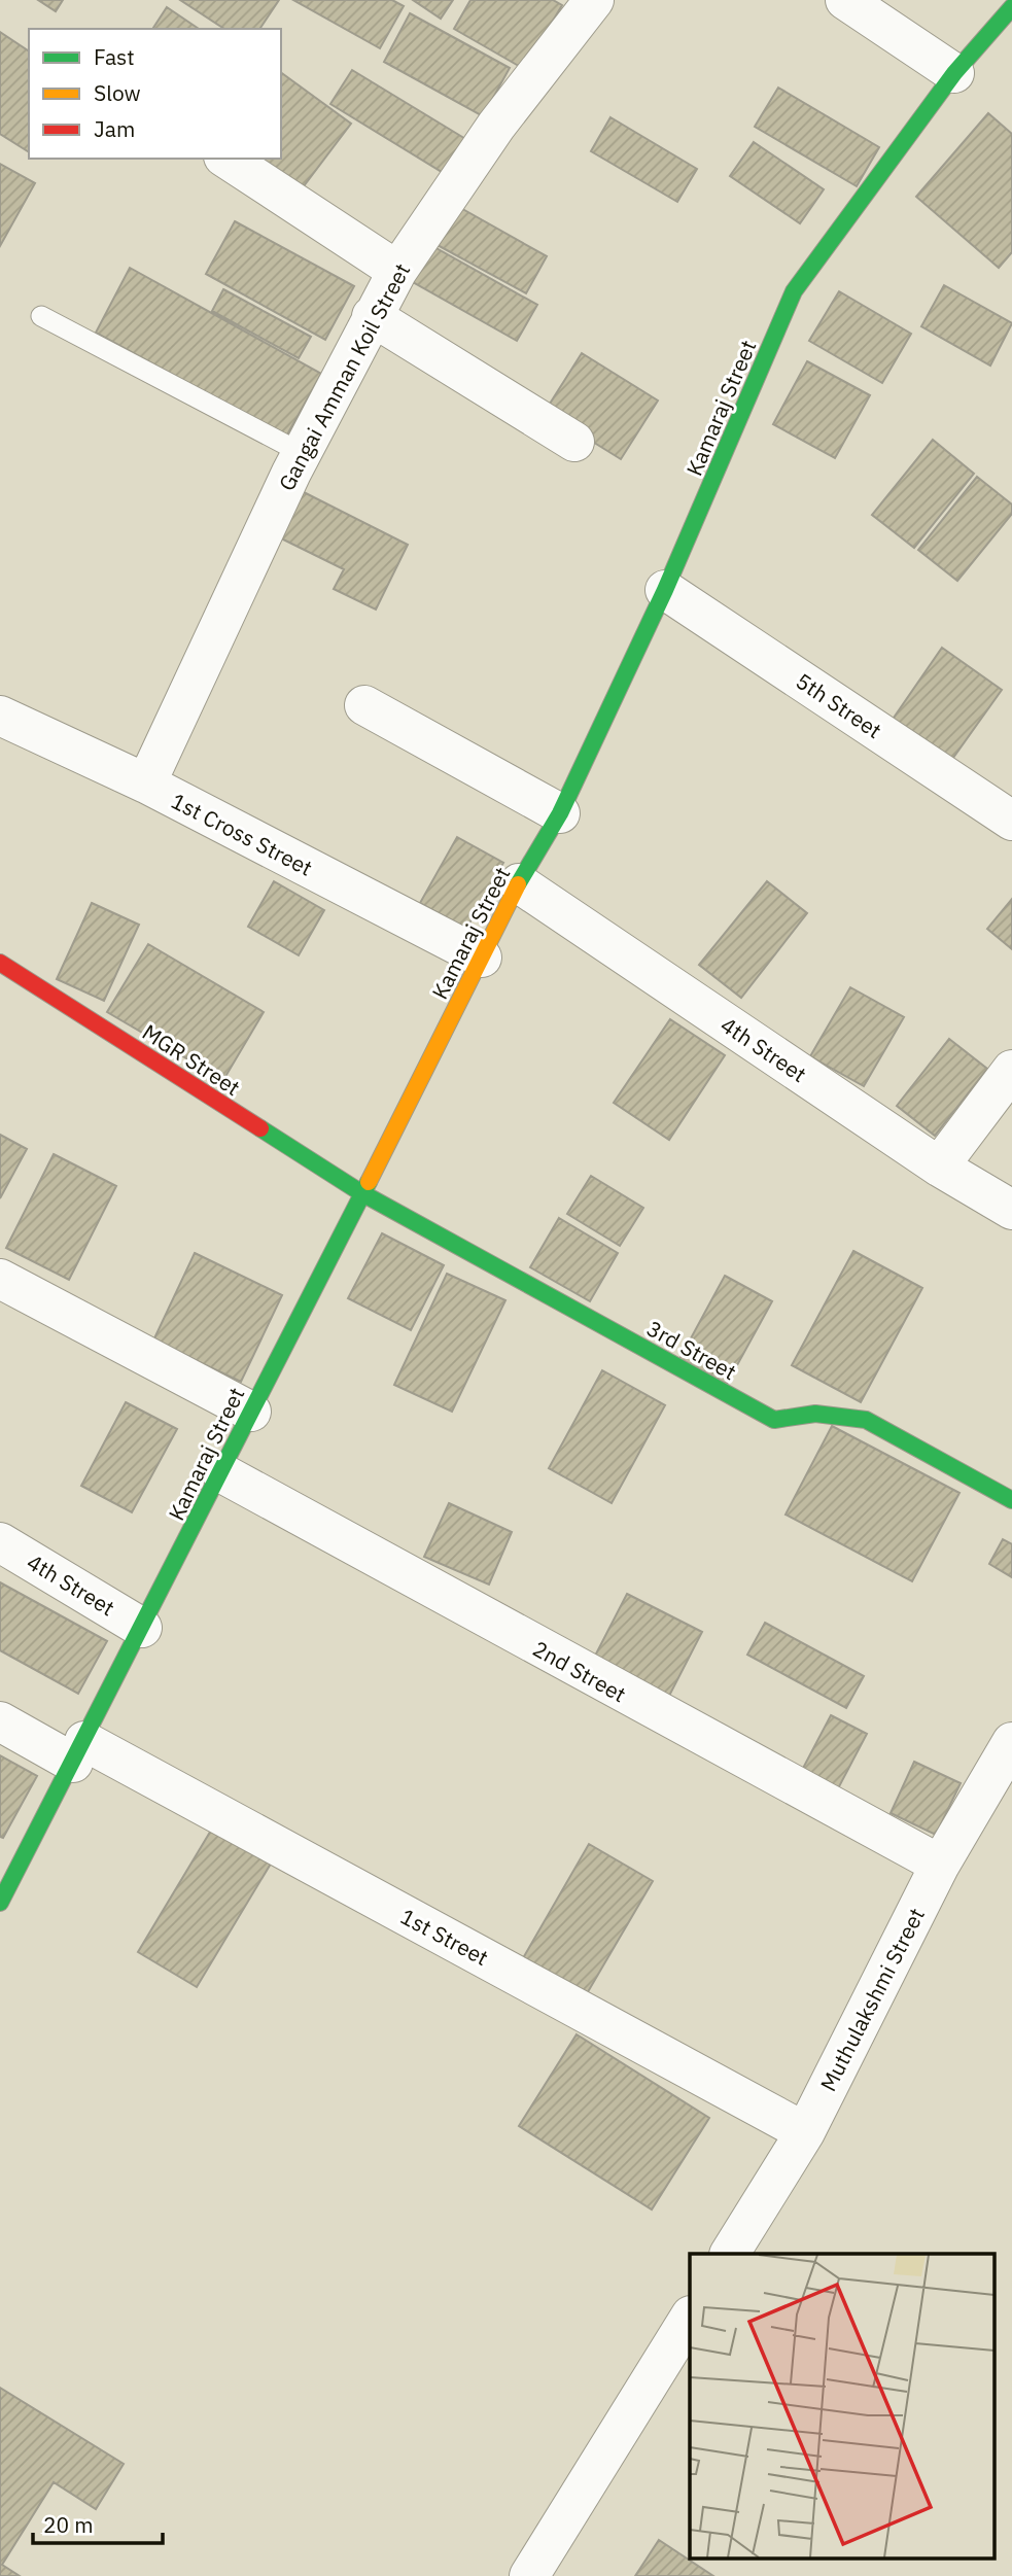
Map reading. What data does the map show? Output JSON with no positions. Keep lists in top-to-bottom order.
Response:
{
  "streets": {
    "street": [
      "Gangai Amman Koil Street",
      "Kamaraj Street",
      "5th Street",
      "1st Cross Street",
      "4th Street",
      "MGR Street",
      "3rd Street",
      "2nd Street",
      "1st Street",
      "Muthulakshmi Street"
    ]
  },
  "crossings": [
    ["Gangai Amman Koil Street", "1st Cross Street"],
    ["Kamaraj Street", "5th Street"],
    ["Kamaraj Street", "1st Cross Street"],
    ["Kamaraj Street", "4th Street"],
    ["Kamaraj Street", "MGR Street"],
    ["Kamaraj Street", "3rd Street"],
    ["Kamaraj Street", "2nd Street"],
    ["Kamaraj Street", "1st Street"],
    ["MGR Street", "3rd Street"],
    ["2nd Street", "Muthulakshmi Street"],
    ["1st Street", "Muthulakshmi Street"]
  ],
  "legend": ["Fast", "Slow", "Jam"],
  "scale_bar": "20 m"
}
